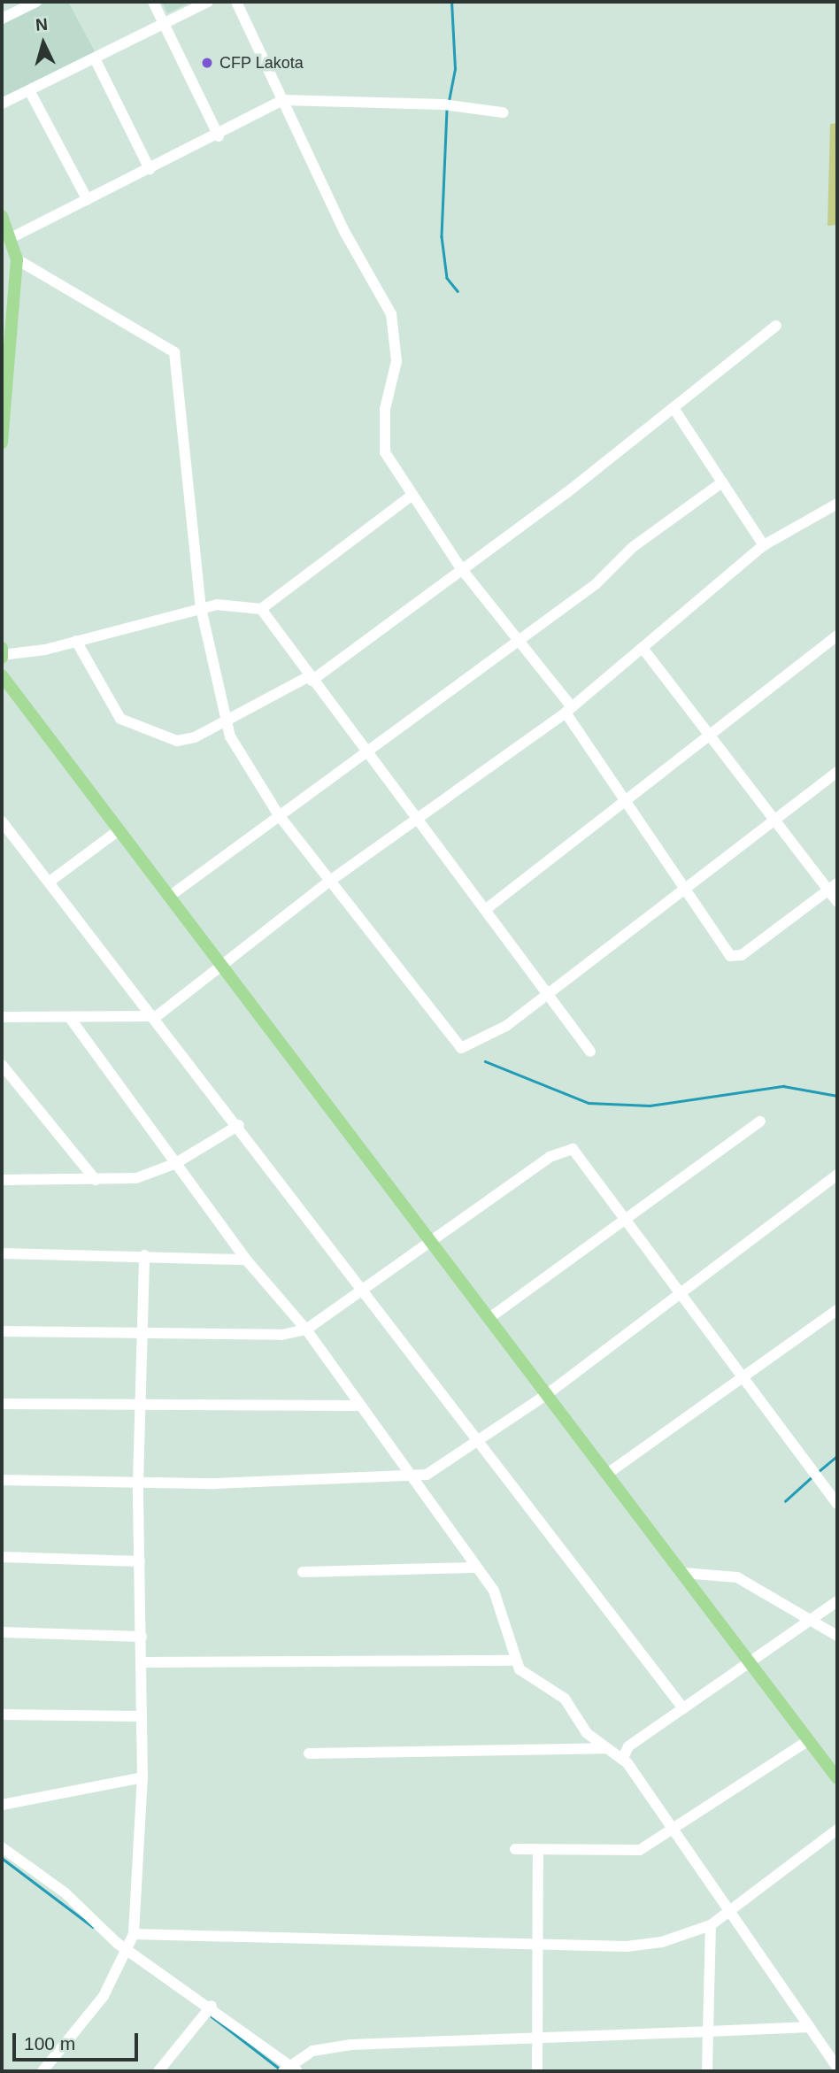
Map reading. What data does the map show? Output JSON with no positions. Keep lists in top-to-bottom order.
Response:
{
  "places": ["CFP Lakota"],
  "scale_bar": "100 m",
  "north": "top"
}
